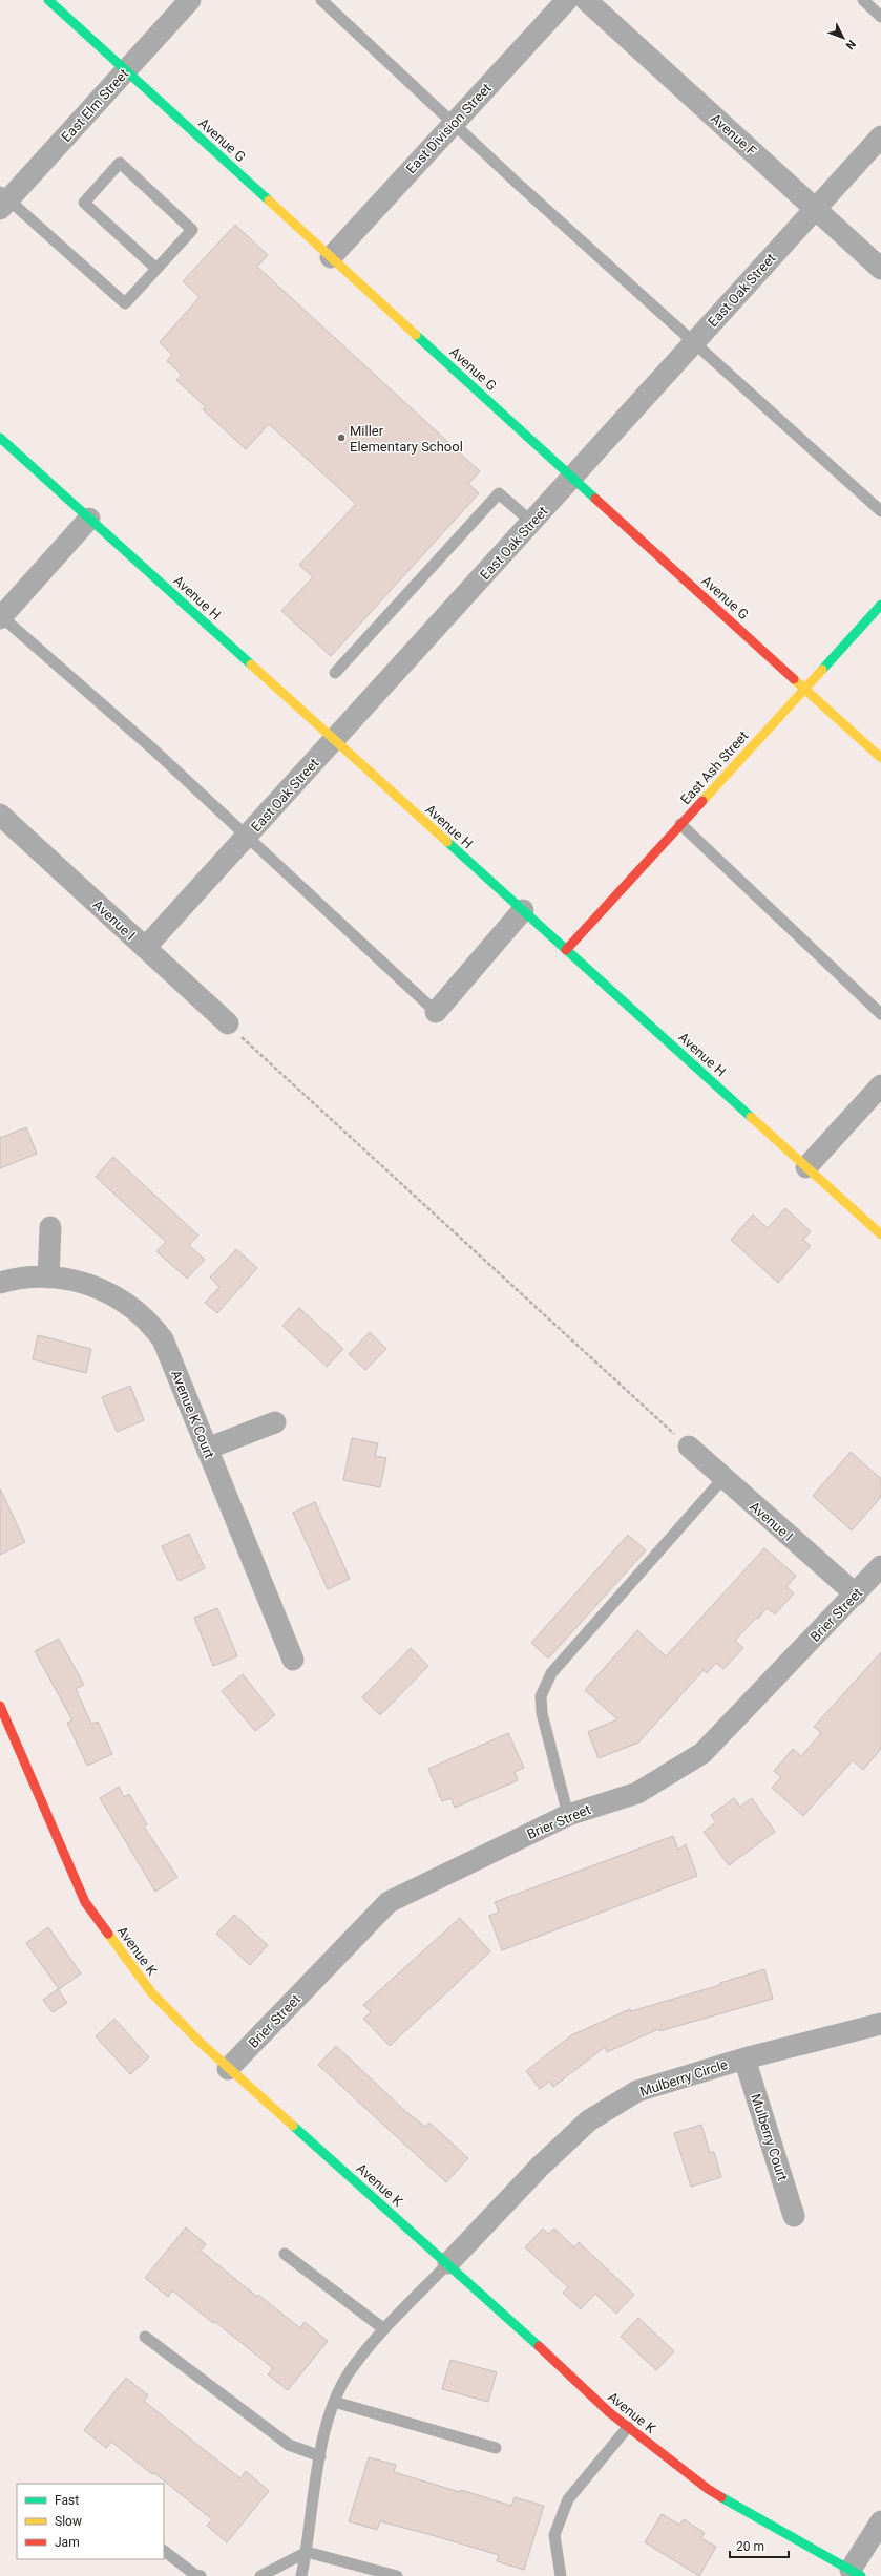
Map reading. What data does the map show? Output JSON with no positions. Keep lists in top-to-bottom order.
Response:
{
  "streets": {
    "street": [
      "East Elm Street",
      "East Division Street",
      "Avenue F",
      "Avenue G",
      "East Oak Street",
      "Avenue H",
      "East Ash Street",
      "Avenue I",
      "Avenue K Court",
      "Brier Street",
      "Avenue K",
      "Mulberry Circle",
      "Mulberry Court"
    ]
  },
  "crossings": [
    ["East Elm Street", "Avenue G"],
    ["East Division Street", "Avenue G"],
    ["Avenue F", "East Oak Street"],
    ["Avenue G", "East Oak Street"],
    ["Avenue G", "East Ash Street"],
    ["East Oak Street", "Avenue H"],
    ["East Oak Street", "Avenue I"],
    ["Avenue H", "East Ash Street"],
    ["Avenue I", "Brier Street"],
    ["Brier Street", "Avenue K"],
    ["Avenue K", "Mulberry Circle"],
    ["Mulberry Circle", "Mulberry Court"]
  ],
  "places": ["Miller Elementary School"],
  "legend": ["Fast", "Slow", "Jam"],
  "scale_bar": "20 m",
  "north": "bottom right"
}
